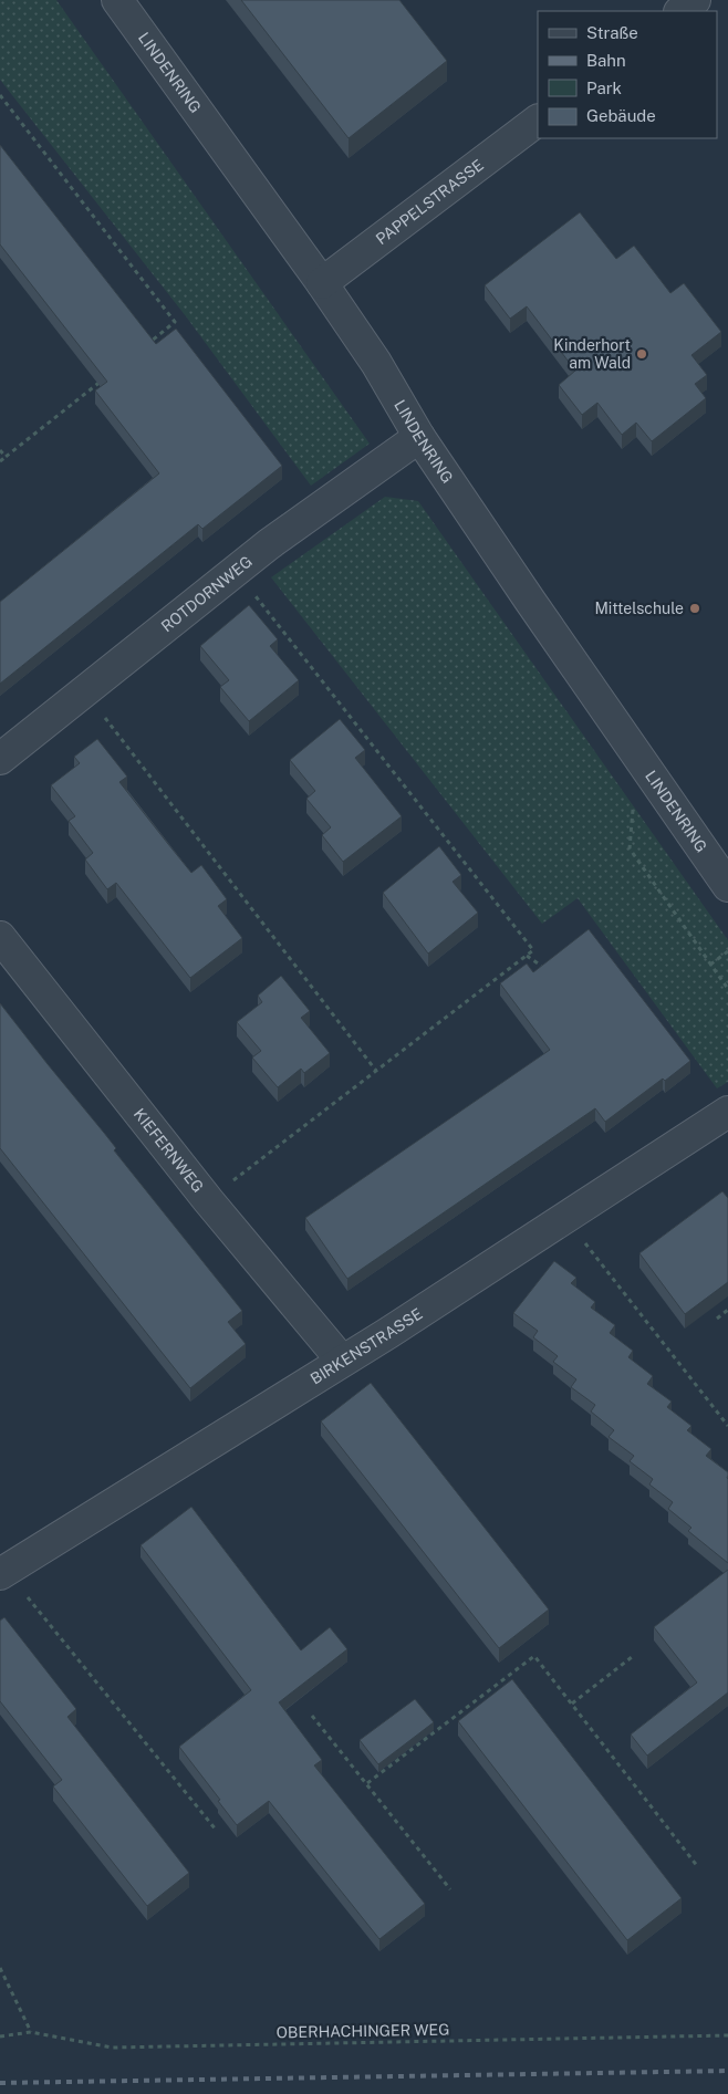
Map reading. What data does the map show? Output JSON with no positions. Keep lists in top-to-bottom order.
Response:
{
  "streets": {
    "street": [
      "LINDENRING",
      "PAPPELSTRASSE",
      "ROTDORNWEG",
      "KIEFERNWEG",
      "BIRKENSTRASSE"
    ],
    "path": ["OBERHACHINGER WEG"]
  },
  "crossings": [
    ["LINDENRING", "PAPPELSTRASSE"],
    ["LINDENRING", "ROTDORNWEG"],
    ["KIEFERNWEG", "BIRKENSTRASSE"]
  ],
  "places": ["Kinderhort am Wald", "Mittelschule"],
  "legend": [
    "Straße",
    "Bahn",
    "Park",
    "Gebäude"
  ]
}
